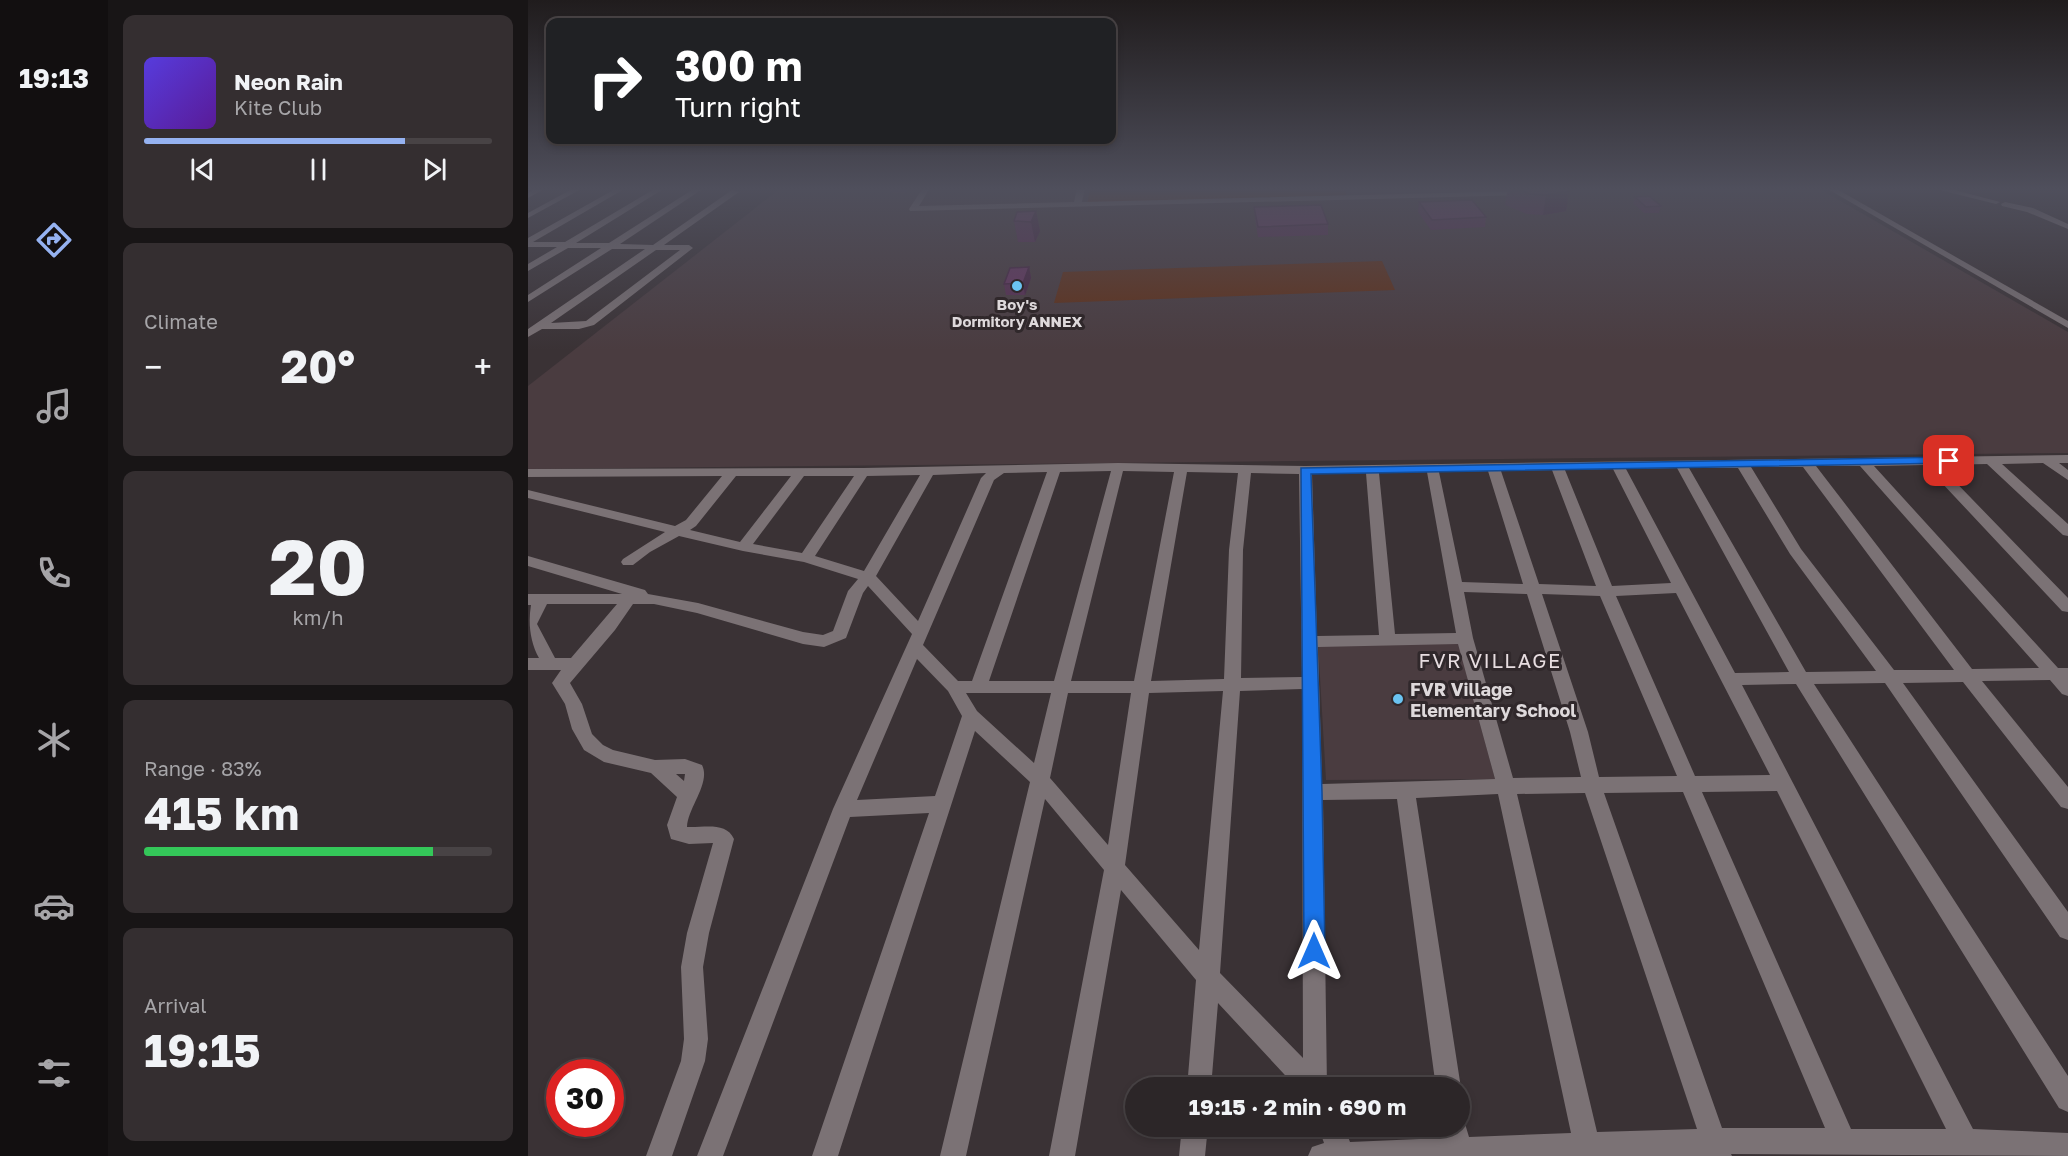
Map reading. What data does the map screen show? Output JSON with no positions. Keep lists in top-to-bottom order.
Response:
{
  "districts": ["FVR VILLAGE"],
  "places": ["Boy's Dormitory ANNEX", "FVR Village Elementary School"],
  "page": {
    "tabs": "19:13",
    "turn": ["300 m", "Turn right"],
    "song": ["Neon Rain", "Kite Club"],
    "tile": [
      "Climate",
      ["20", "km/h"],
      ["Range · 83%", "415 km"],
      ["Arrival", "19:15"]
    ],
    "heat": ["−", "20°", "+"],
    "limit": "30",
    "trip": "19:15 · 2 min · 690 m"
  }
}
